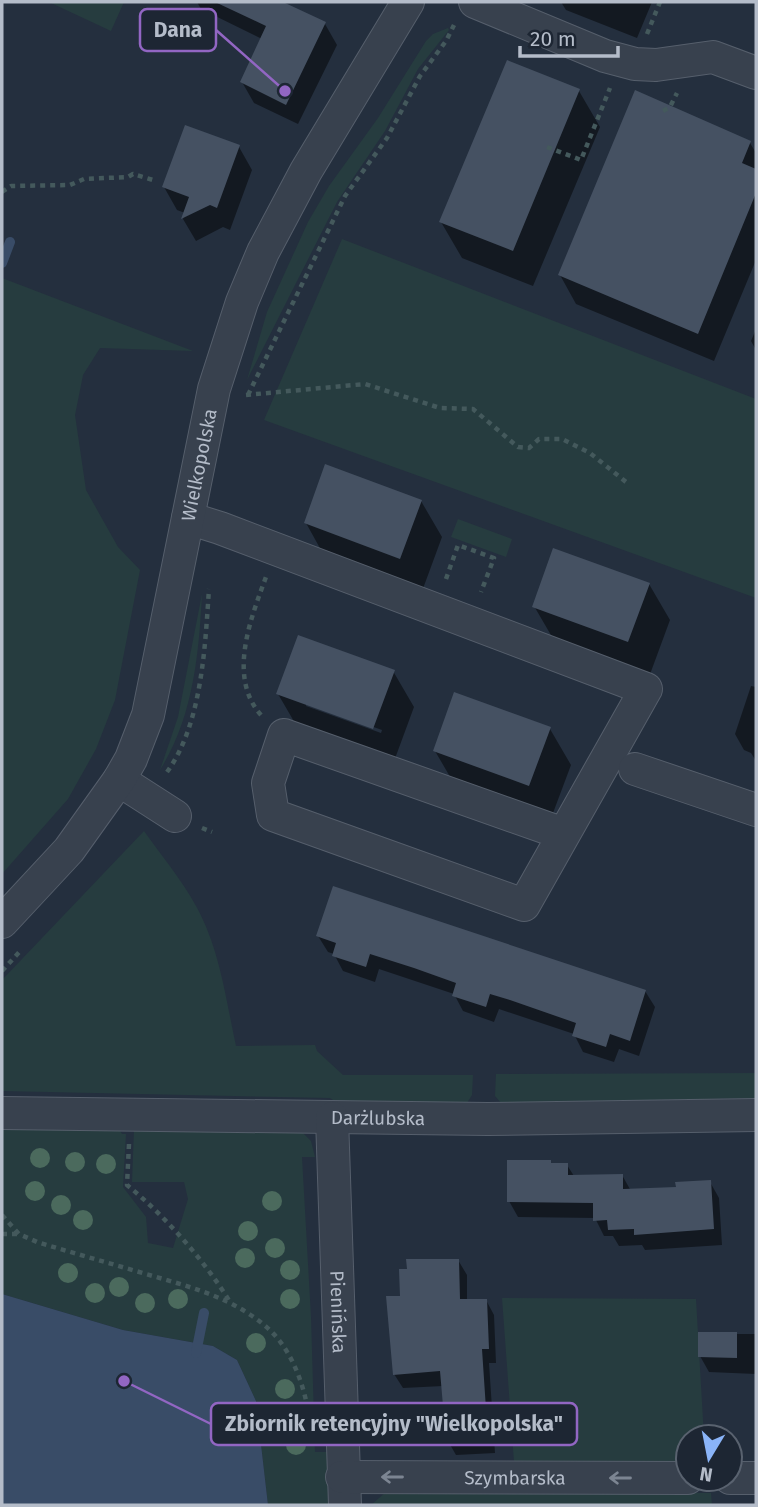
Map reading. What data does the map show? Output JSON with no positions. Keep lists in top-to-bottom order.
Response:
{
  "streets": {
    "street": [
      "Wielkopolska",
      "Darżlubska",
      "Pienińska",
      "Szymbarska"
    ]
  },
  "crossings": [
    ["Darżlubska", "Pienińska"],
    ["Pienińska", "Szymbarska"]
  ],
  "one_way": ["Szymbarska"],
  "places": ["Dana", "Zbiornik retencyjny \"Wielkopolska\""],
  "scale_bar": "20 m",
  "north": "bottom"
}
